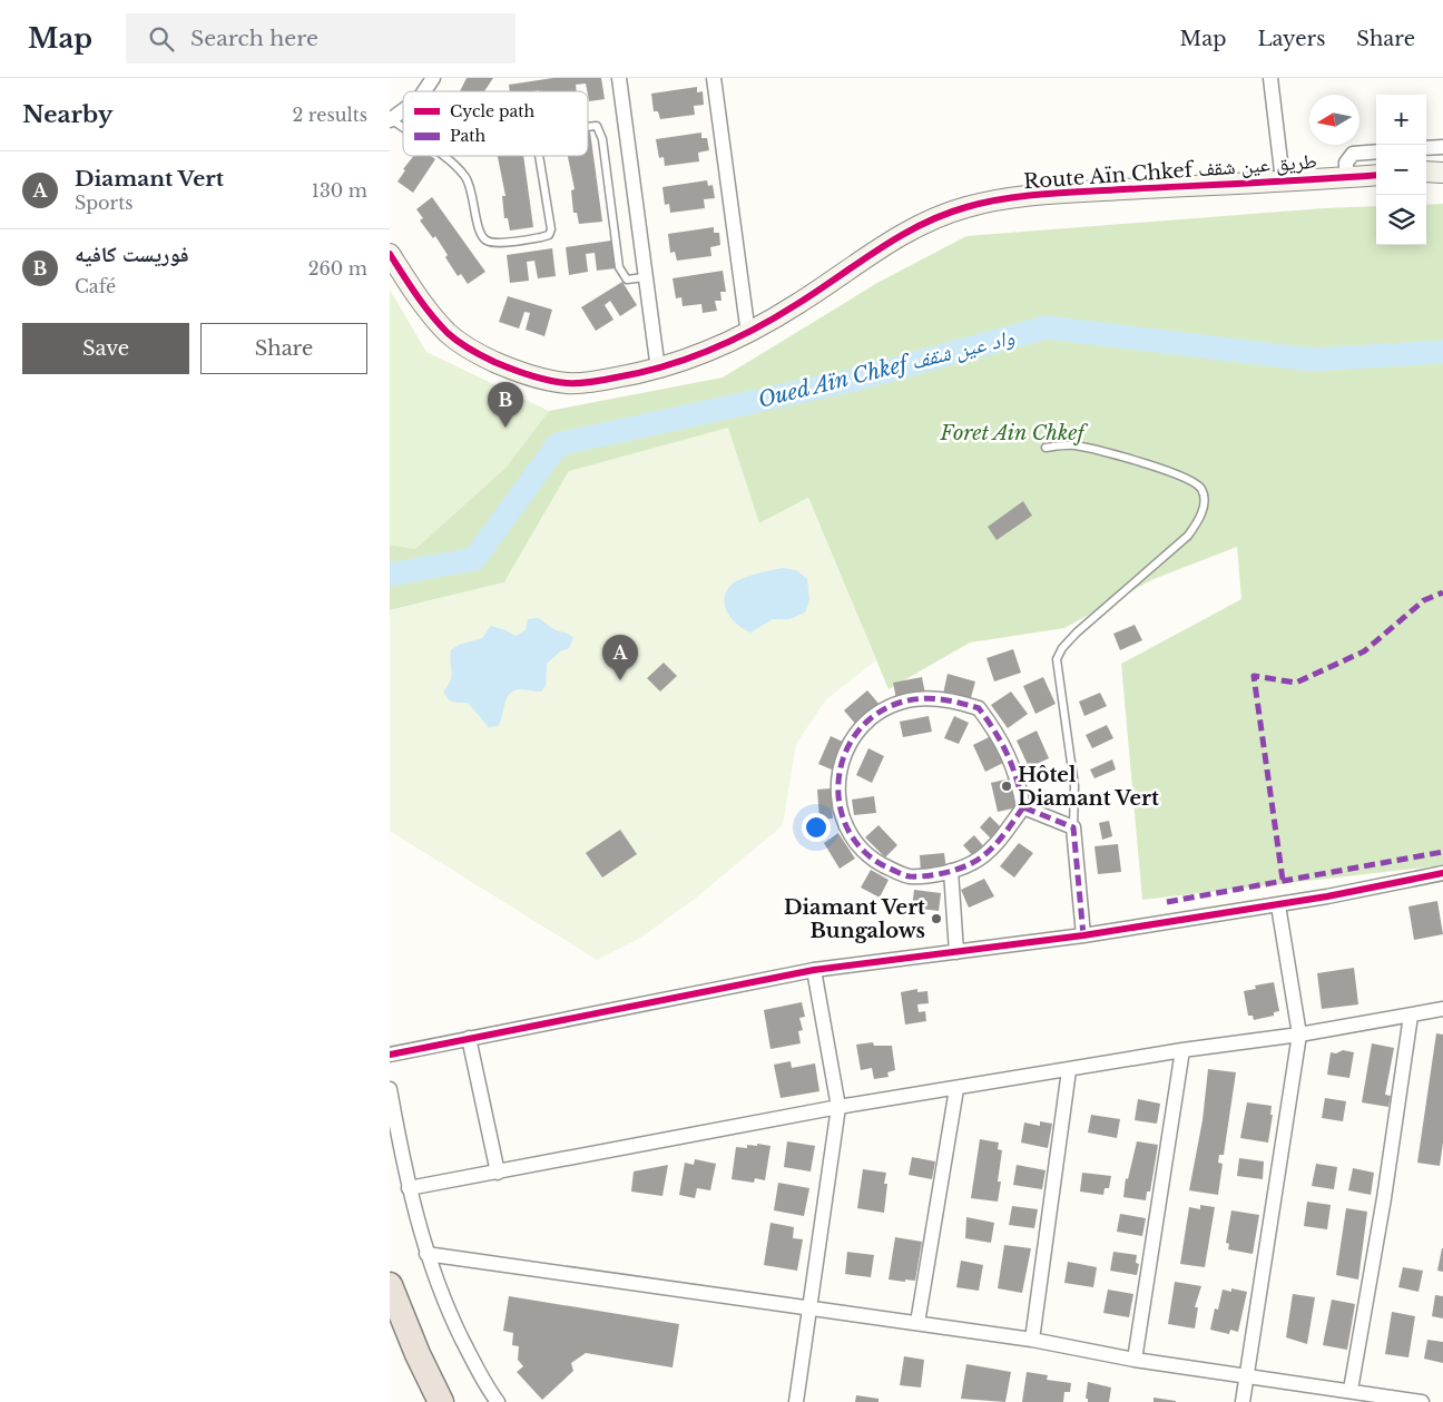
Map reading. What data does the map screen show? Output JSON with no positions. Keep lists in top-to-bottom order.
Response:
{
  "streets": {
    "street": ["Route Aïn Chkef طريق عين شقف"]
  },
  "water": ["Oued Aïn Chkef واد عين شقف"],
  "parks": ["Foret Ain Chkef"],
  "places": ["Hôtel Diamant Vert", "Diamant Vert Bungalows"],
  "legend": ["Cycle path", "Path"],
  "north": "left",
  "page": {
    "header": "Map",
    "search": "Search here",
    "nav": ["Map", "Layers", "Share"],
    "heading": ["Nearby", "2 results"],
    "map_buttons": ["+", "−"],
    "list": [
      {
        "mark": "A",
        "name": "Diamant Vert",
        "note": "Sports",
        "value": "130 m"
      },
      {
        "mark": "B",
        "name": "فوريست كافيه",
        "note": "Café",
        "value": "260 m"
      }
    ],
    "buttons": ["Save", "Share"],
    "pins": ["B", "A"]
  }
}
